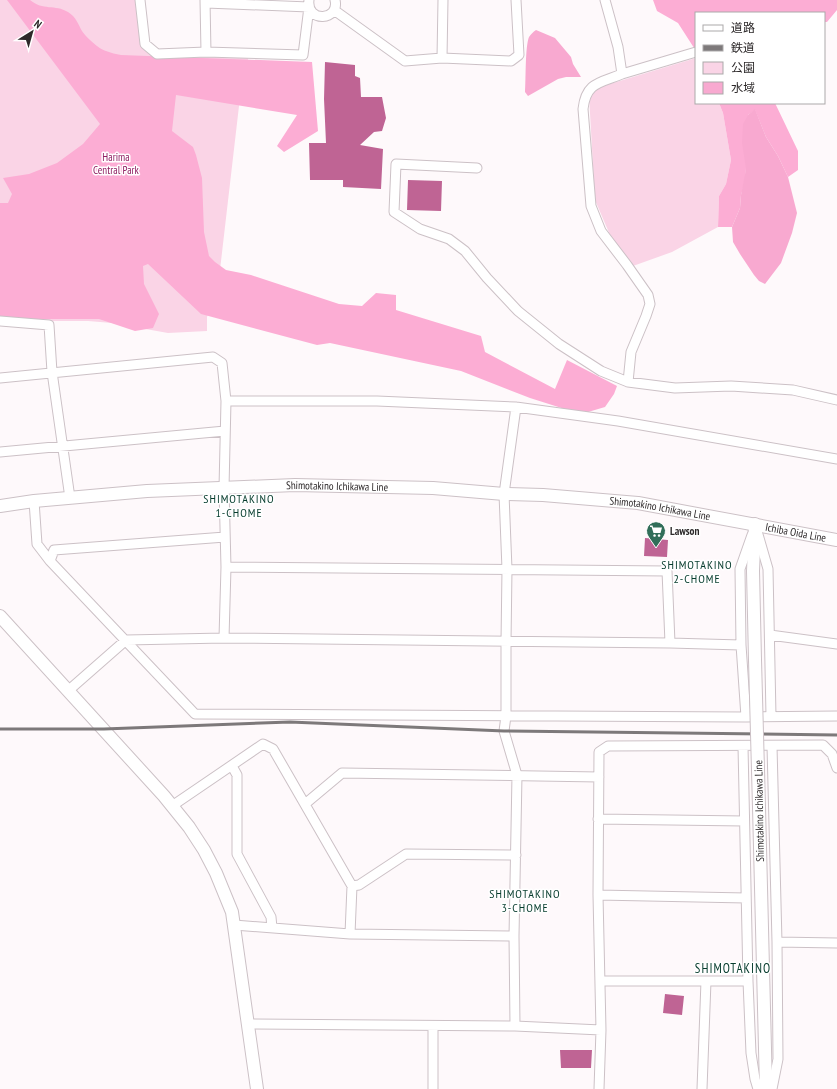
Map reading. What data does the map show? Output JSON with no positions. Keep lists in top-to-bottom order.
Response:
{
  "streets": {
    "main road": ["Shimotakino Ichikawa Line", "Ichiba Oida Line"]
  },
  "crossings": [
    ["Shimotakino Ichikawa Line", "Ichiba Oida Line"]
  ],
  "districts": [
    "SHIMOTAKINO 1-CHOME",
    "SHIMOTAKINO 2-CHOME",
    "SHIMOTAKINO 3-CHOME",
    "SHIMOTAKINO"
  ],
  "parks": ["Harima Central Park"],
  "places": {
    "supermarket": ["Lawson"]
  },
  "legend": [
    "道路",
    "鉄道",
    "公園",
    "水域"
  ],
  "north": "top right"
}
